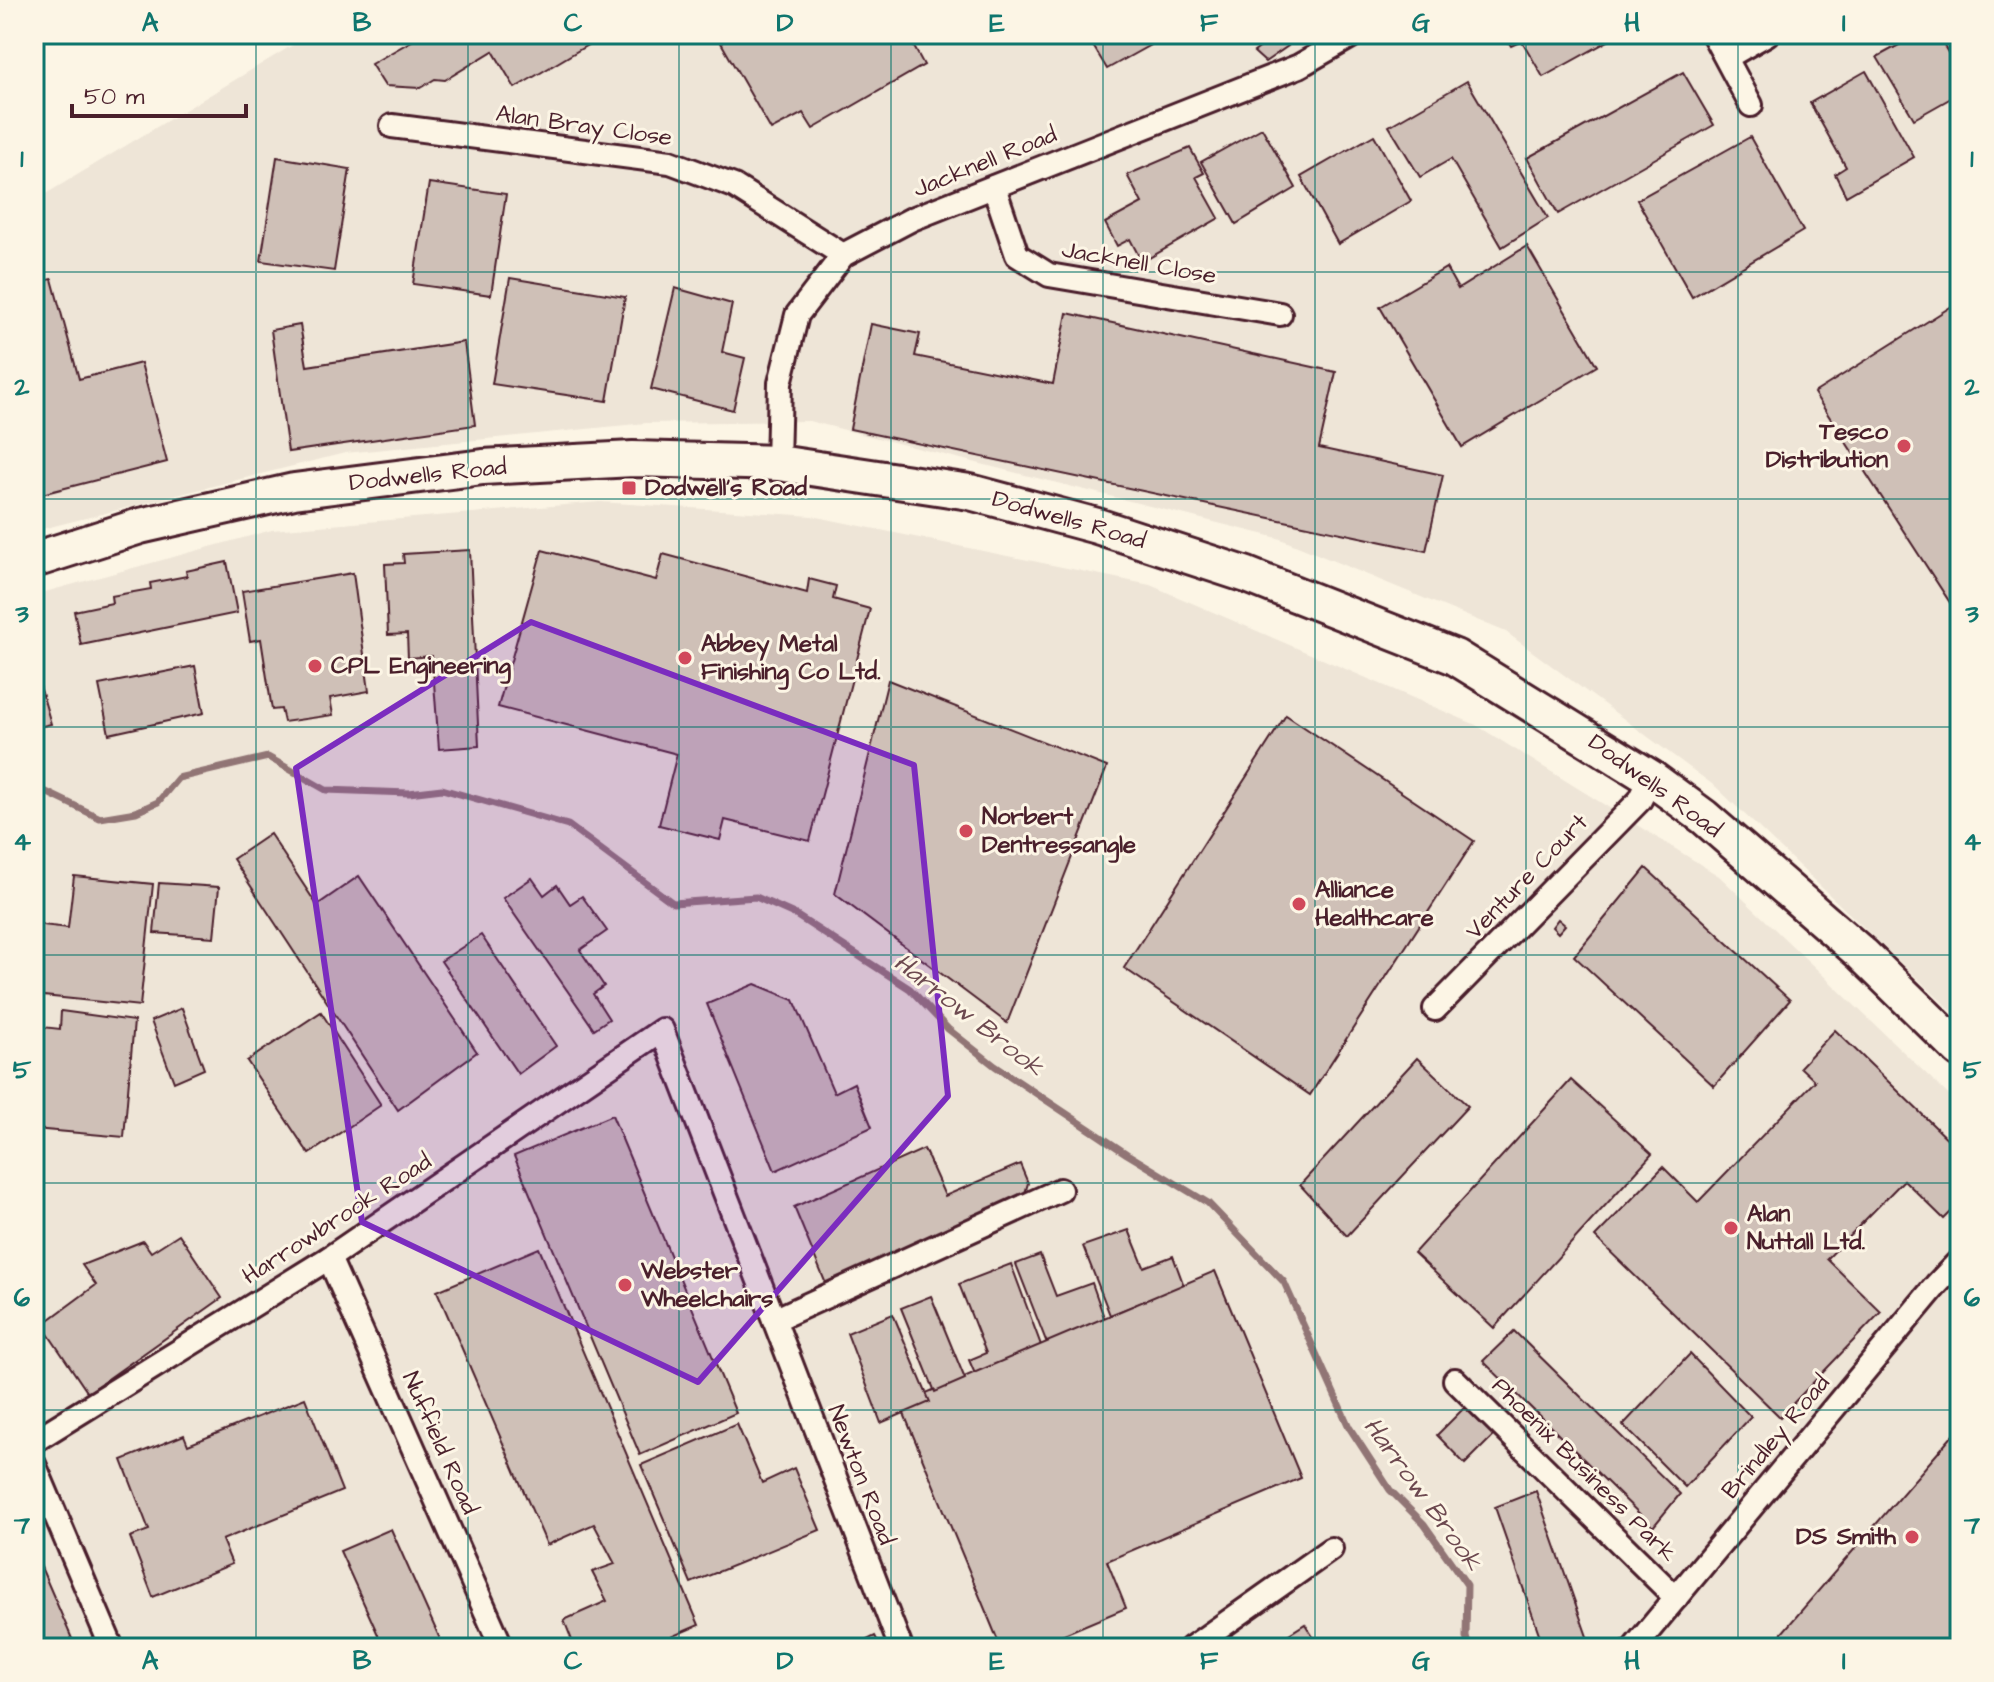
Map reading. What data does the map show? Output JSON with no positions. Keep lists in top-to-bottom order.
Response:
{
  "streets": {
    "main road": ["Dodwells Road"],
    "street": [
      "Alan Bray Close",
      "Jacknell Road",
      "Jacknell Close",
      "Venture Court",
      "Harrowbrook Road",
      "Brindley Road",
      "Nuffield Road",
      "Phoenix Business Park",
      "Newton Road"
    ]
  },
  "crossings": [
    ["Alan Bray Close", "Jacknell Road"],
    ["Jacknell Road", "Jacknell Close"],
    ["Jacknell Road", "Dodwells Road"],
    ["Dodwells Road", "Venture Court"],
    ["Harrowbrook Road", "Nuffield Road"],
    ["Harrowbrook Road", "Newton Road"],
    ["Brindley Road", "Phoenix Business Park"]
  ],
  "water": ["Harrow Brook"],
  "places": {
    "other": [
      "Tesco Distribution",
      "Abbey Metal Finishing Co Ltd.",
      "CPL Engineering",
      "Norbert Dentressangle",
      "Alliance Healthcare",
      "Alan Nuttall Ltd.",
      "Webster Wheelchairs",
      "DS Smith"
    ],
    "transit": ["Dodwell's Road"]
  },
  "scale_bar": "50 m",
  "grid": {
    "columns": [
      "A",
      "B",
      "C",
      "D",
      "E",
      "F",
      "G",
      "H",
      "I"
    ],
    "rows": [
      "1",
      "2",
      "3",
      "4",
      "5",
      "6",
      "7"
    ]
  }
}
